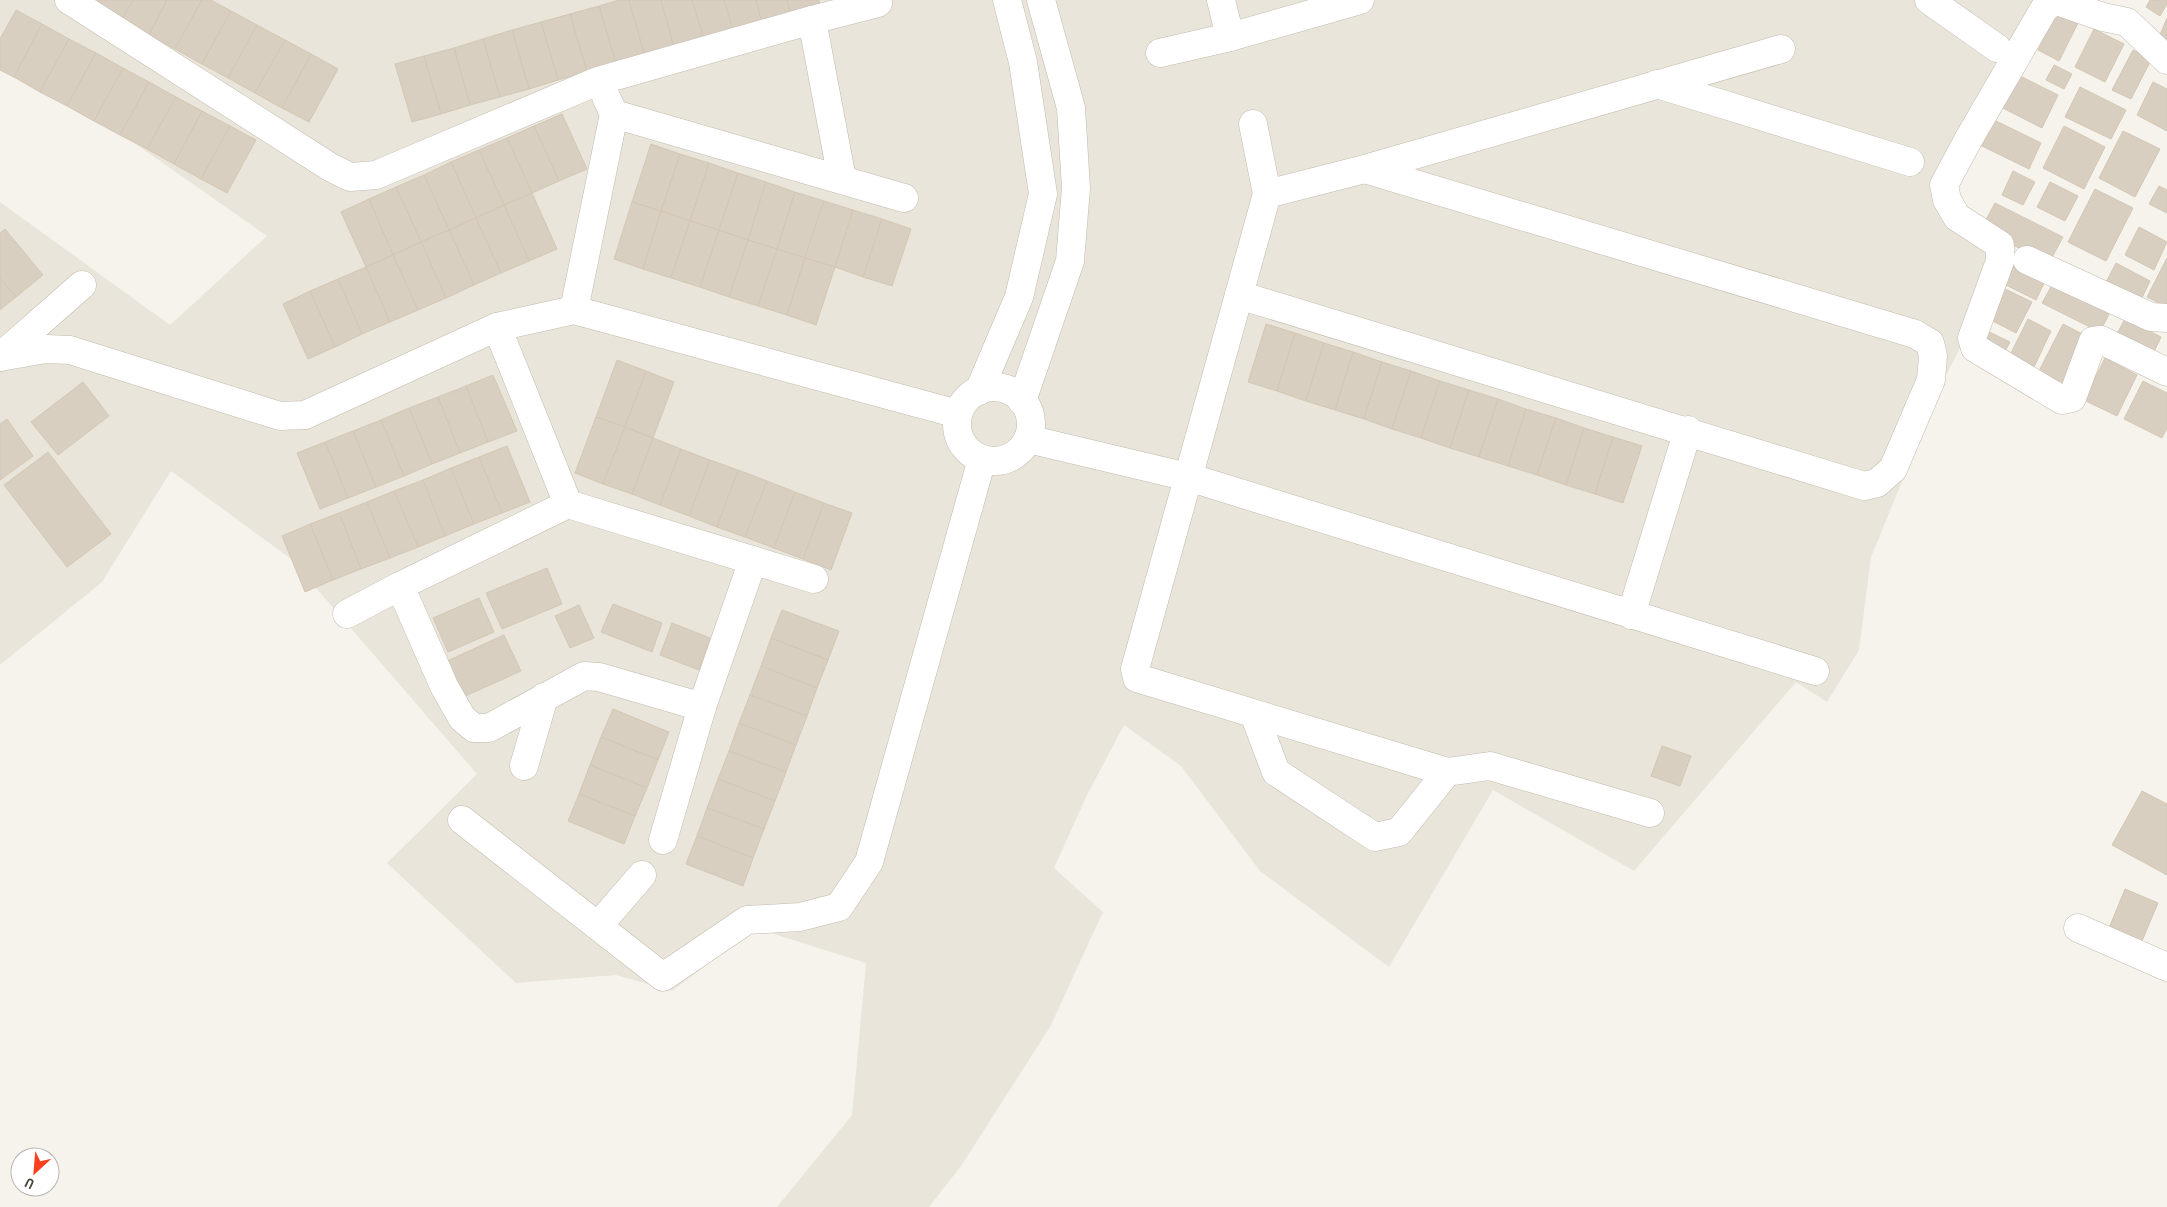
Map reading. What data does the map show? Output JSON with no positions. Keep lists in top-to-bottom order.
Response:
{
  "north": "bottom left"
}
